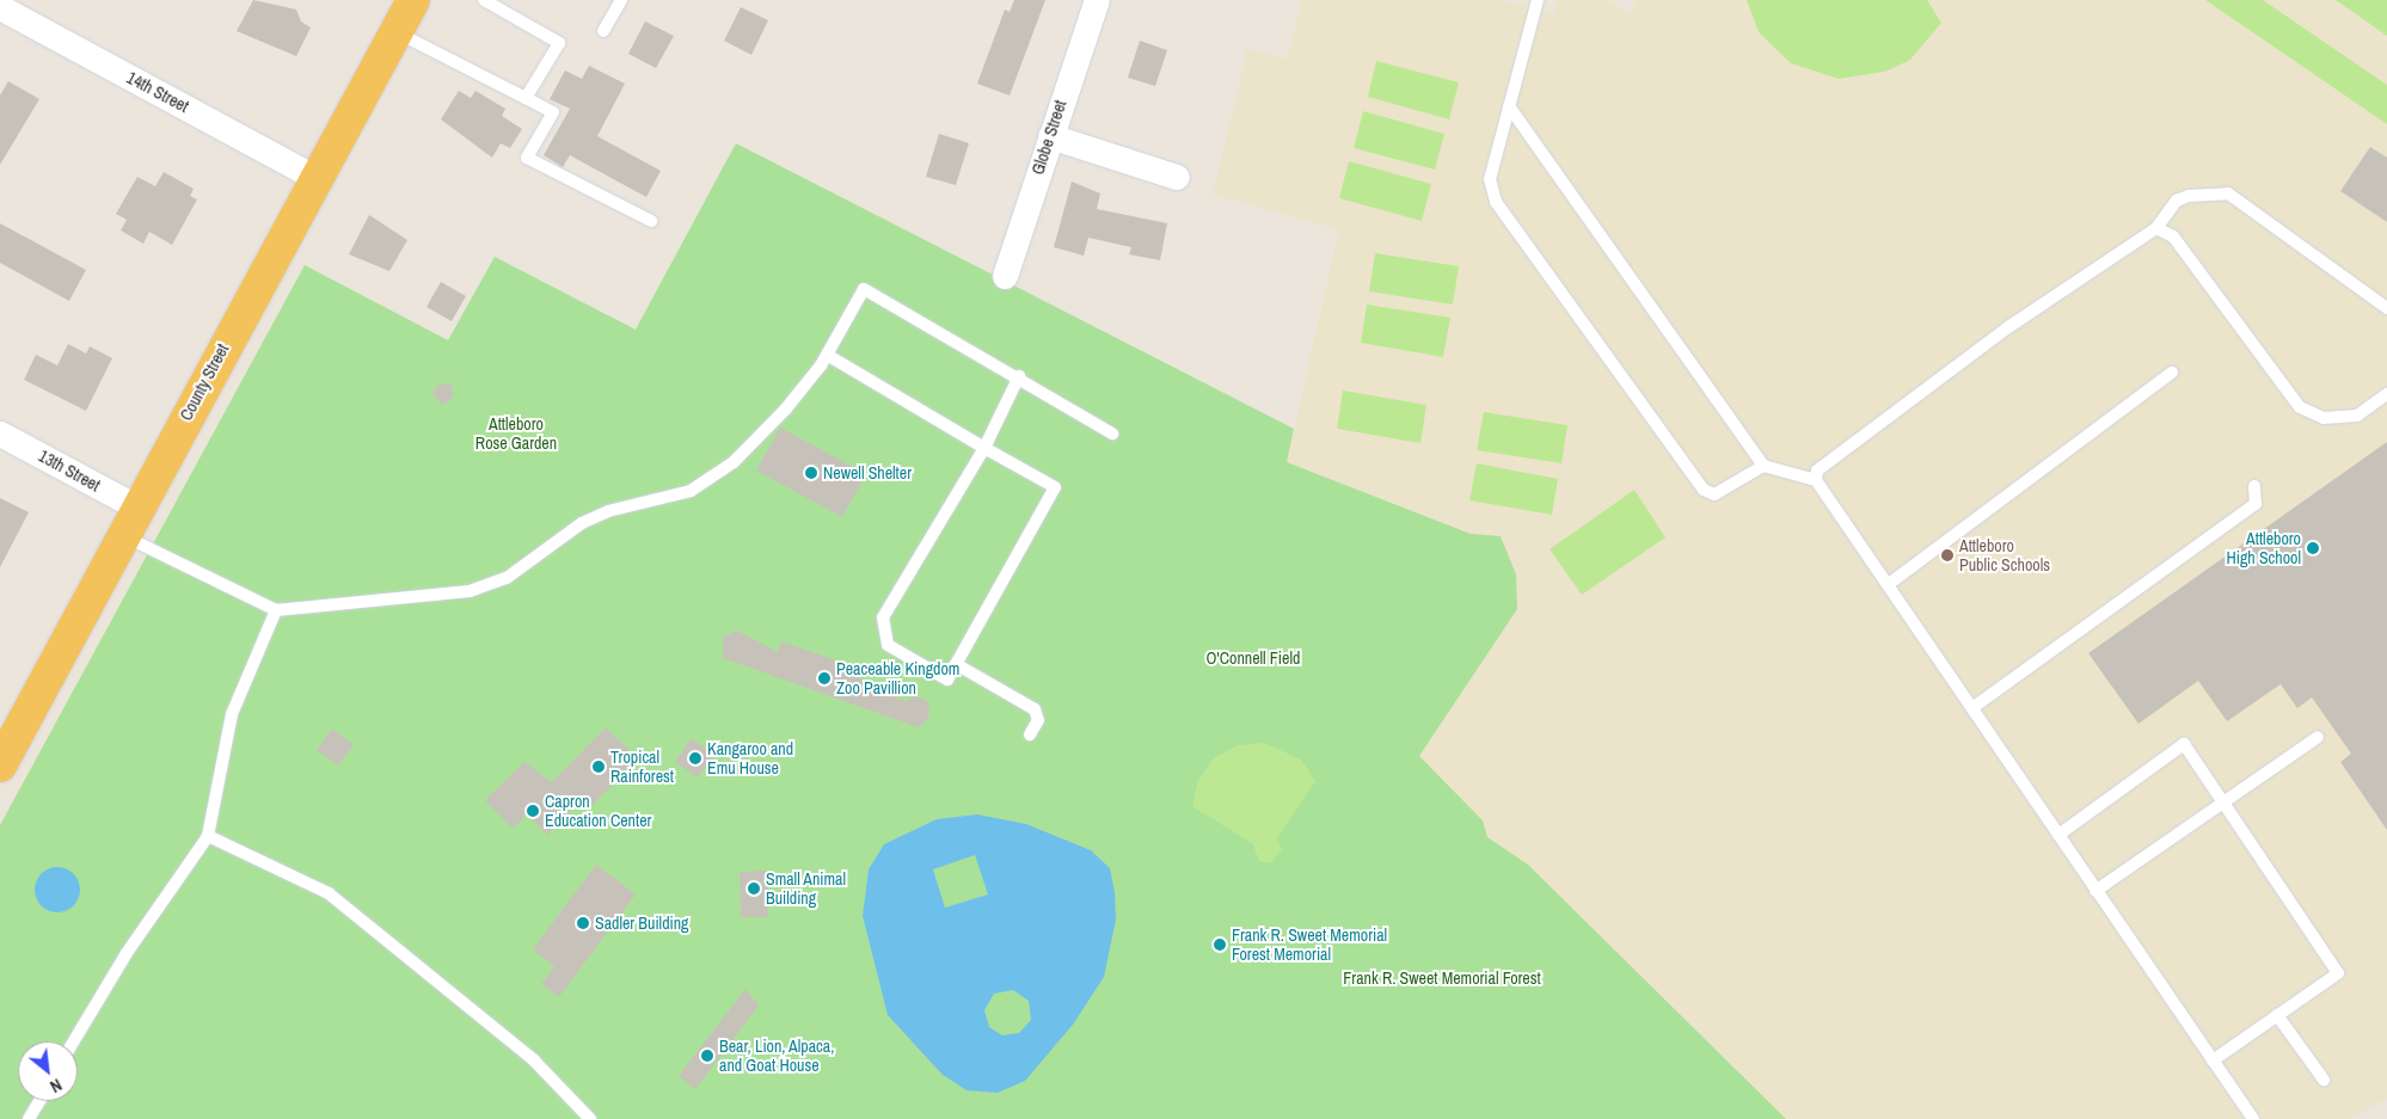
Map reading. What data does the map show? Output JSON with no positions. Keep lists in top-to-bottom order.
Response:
{
  "streets": {
    "highway": ["County Street"],
    "street": ["14th Street", "Globe Street", "13th Street"]
  },
  "crossings": [
    ["14th Street", "County Street"],
    ["County Street", "13th Street"]
  ],
  "parks": ["Attleboro Rose Garden", "O'Connell Field", "Frank R. Sweet Memorial Forest"],
  "places": [
    "Newell Shelter",
    "Attleboro High School",
    "Attleboro Public Schools",
    "Peaceable Kingdom Zoo Pavillion",
    "Kangaroo and Emu House",
    "Tropical Rainforest",
    "Capron Education Center",
    "Small Animal Building",
    "Sadler Building",
    "Frank R. Sweet Memorial Forest Memorial",
    "Bear, Lion, Alpaca, and Goat House"
  ],
  "north": "bottom right"
}
